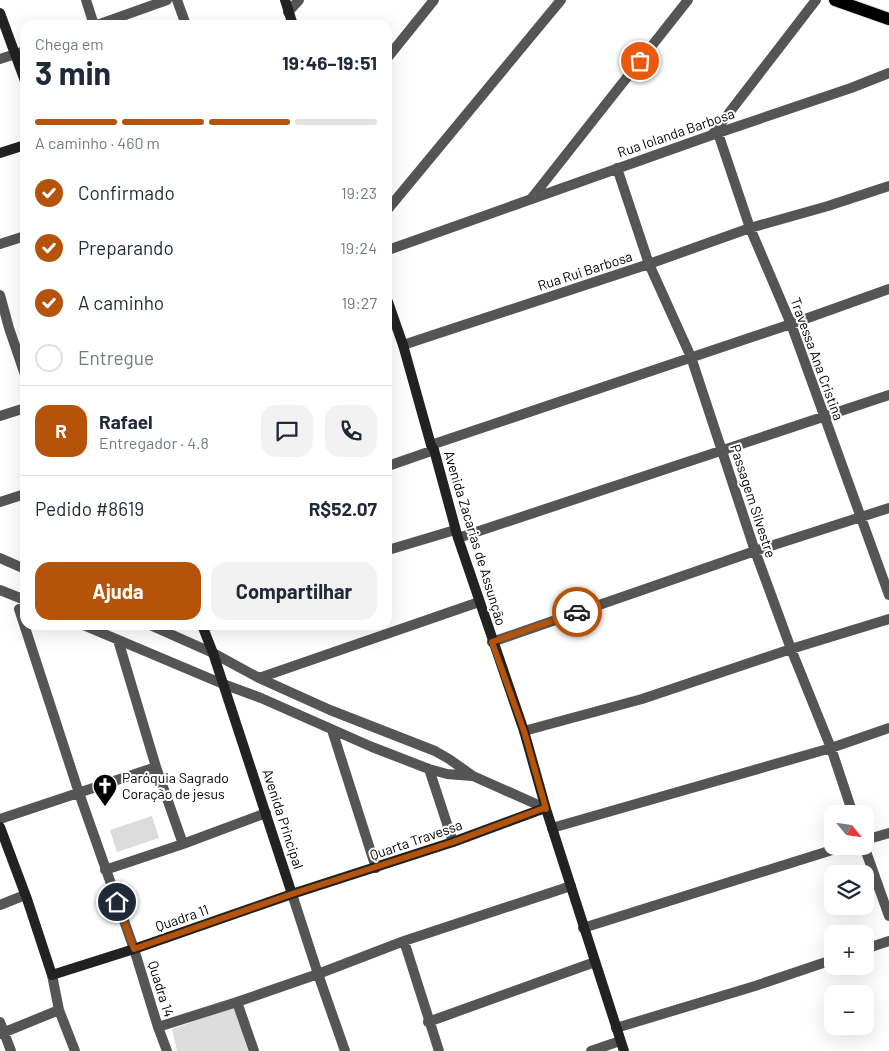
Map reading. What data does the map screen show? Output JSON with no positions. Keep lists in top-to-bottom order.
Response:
{
  "streets": {
    "street": [
      "Rua Iolanda Barbosa",
      "Rua Rui Barbosa",
      "Travessa Ana Cristina",
      "Passagem Silvestre",
      "Avenida Zacarias de Assunção",
      "Avenida Principal",
      "Quarta Travessa",
      "Quadra 11",
      "Quadra 14"
    ]
  },
  "crossings": [
    ["Rua Iolanda Barbosa", "Travessa Ana Cristina"],
    ["Rua Iolanda Barbosa", "Passagem Silvestre"],
    ["Rua Rui Barbosa", "Travessa Ana Cristina"],
    ["Rua Rui Barbosa", "Passagem Silvestre"],
    ["Rua Rui Barbosa", "Avenida Zacarias de Assunção"],
    ["Avenida Zacarias de Assunção", "Quarta Travessa"],
    ["Avenida Principal", "Quarta Travessa"],
    ["Avenida Principal", "Quadra 11"],
    ["Quarta Travessa", "Quadra 11"],
    ["Quadra 11", "Quadra 14"]
  ],
  "places": {
    "church": ["Paróquia Sagrado Coração de jesus"]
  },
  "north": "bottom right",
  "page": {
    "heading": ["3 min", "Chega em", "19:46–19:51"],
    "panel": [
      "Rafael",
      "Entregador · 4.8",
      "Pedido #8619",
      "R$52.07"
    ],
    "bar": "A caminho · 460 m",
    "list": [
      ["Confirmado", "19:23"],
      ["Preparando", "19:24"],
      ["A caminho", "19:27"],
      "Entregue"
    ],
    "round": "R",
    "buttons": ["Ajuda", "Compartilhar"],
    "map_buttons": ["+", "−"]
  }
}
